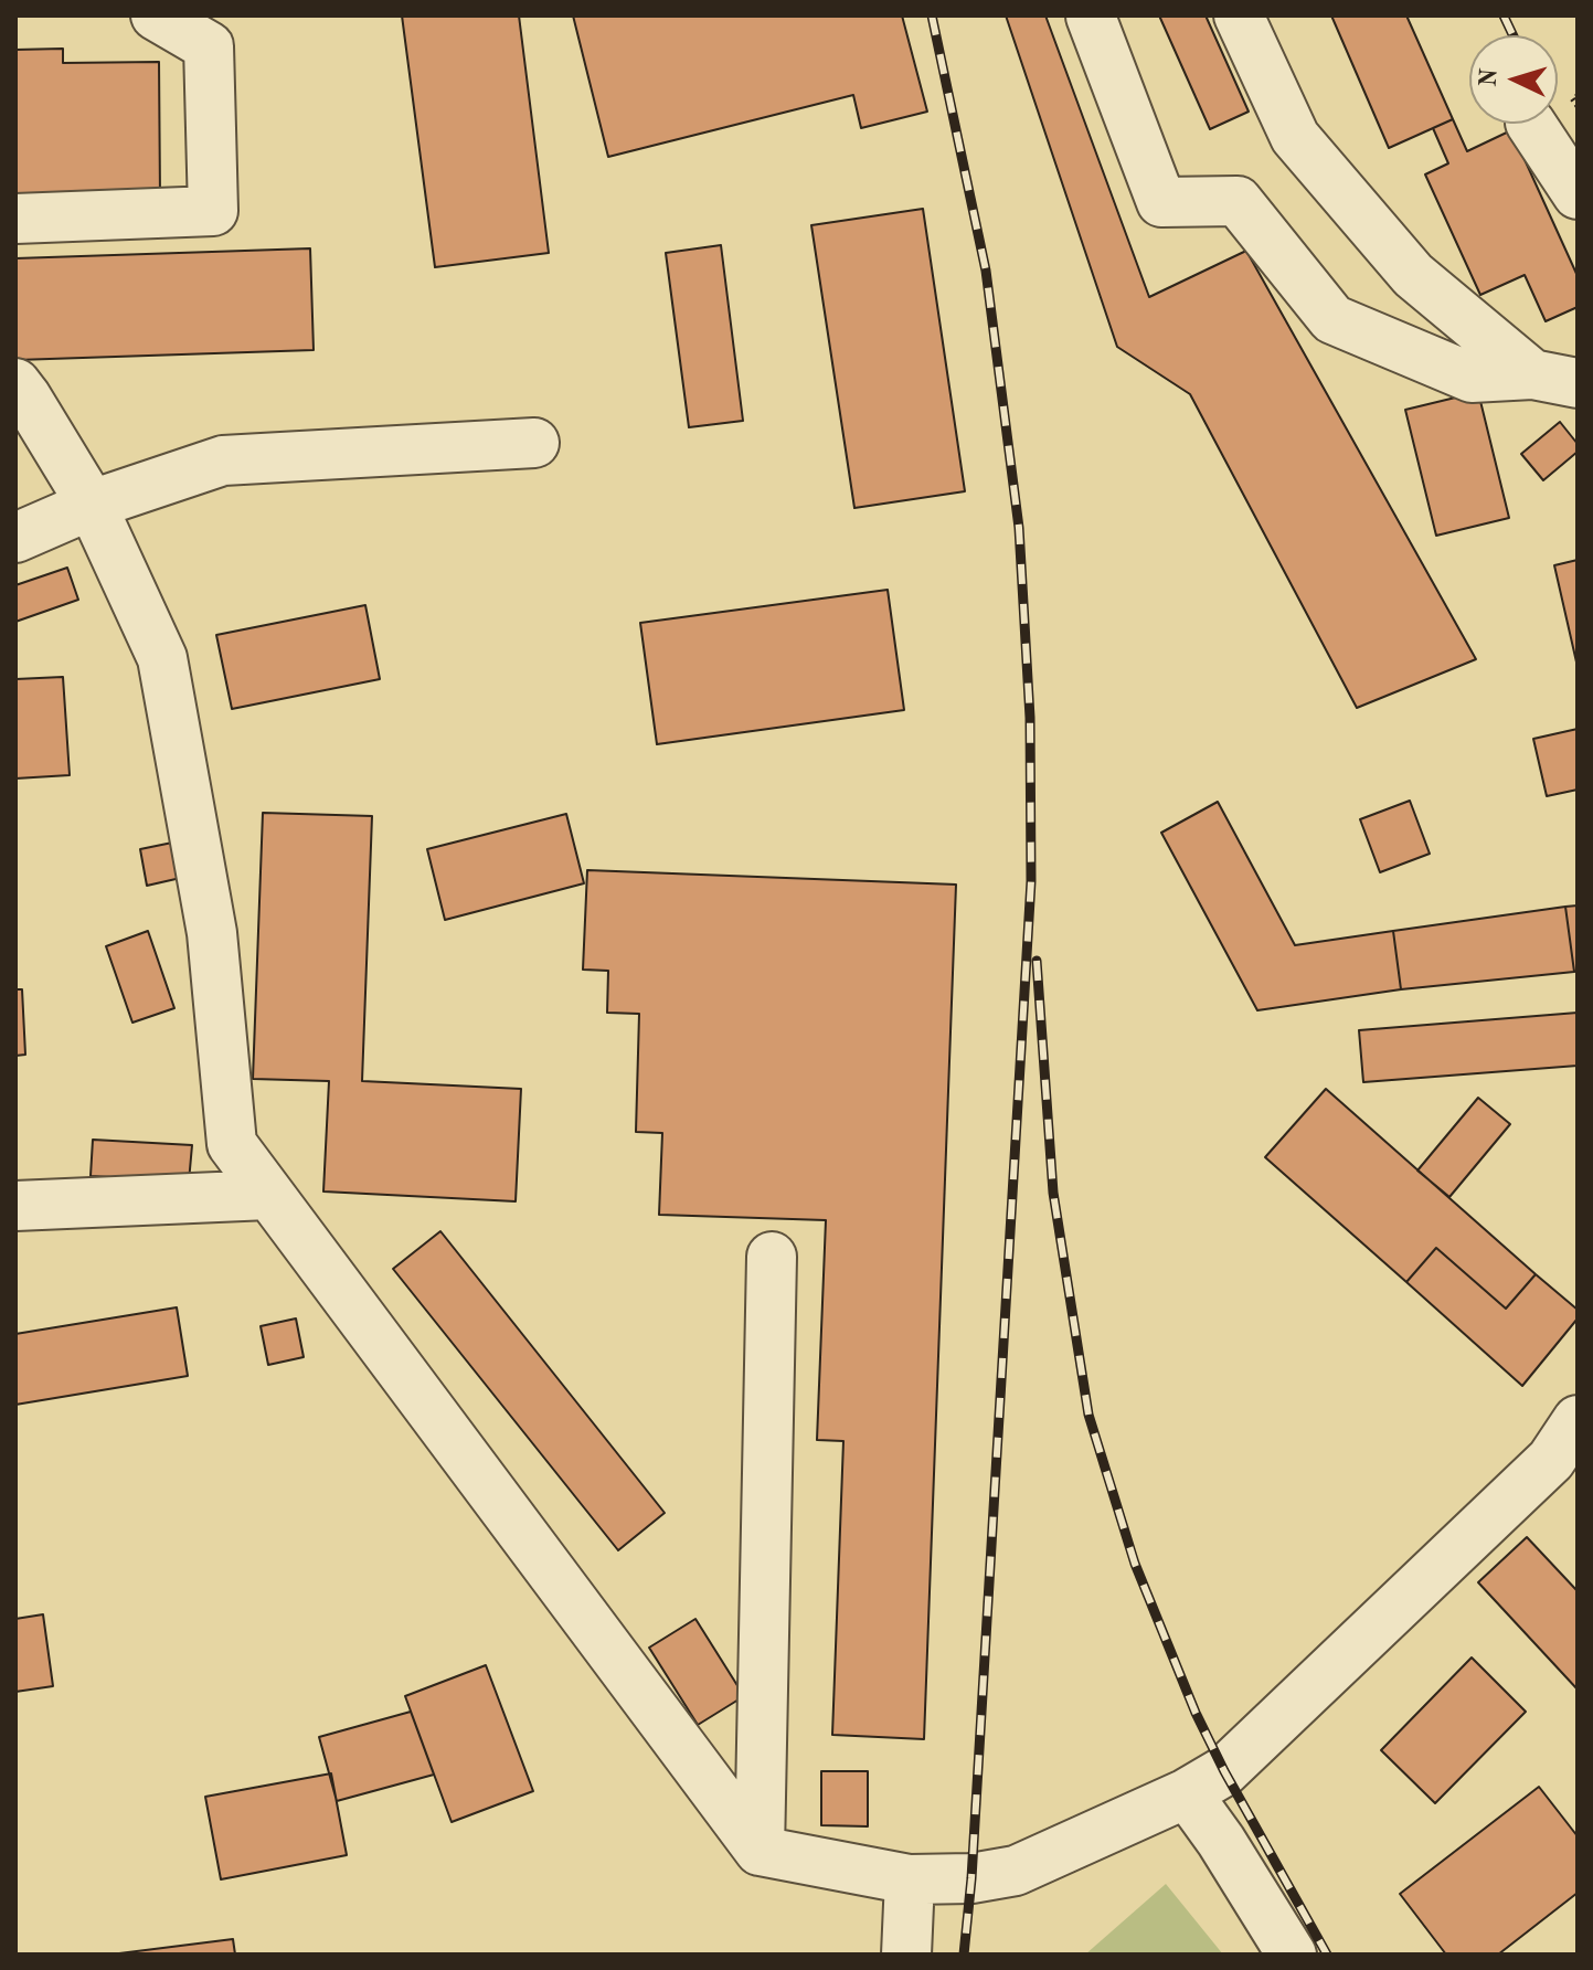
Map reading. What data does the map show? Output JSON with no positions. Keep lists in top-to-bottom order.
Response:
{
  "north": "left"
}
